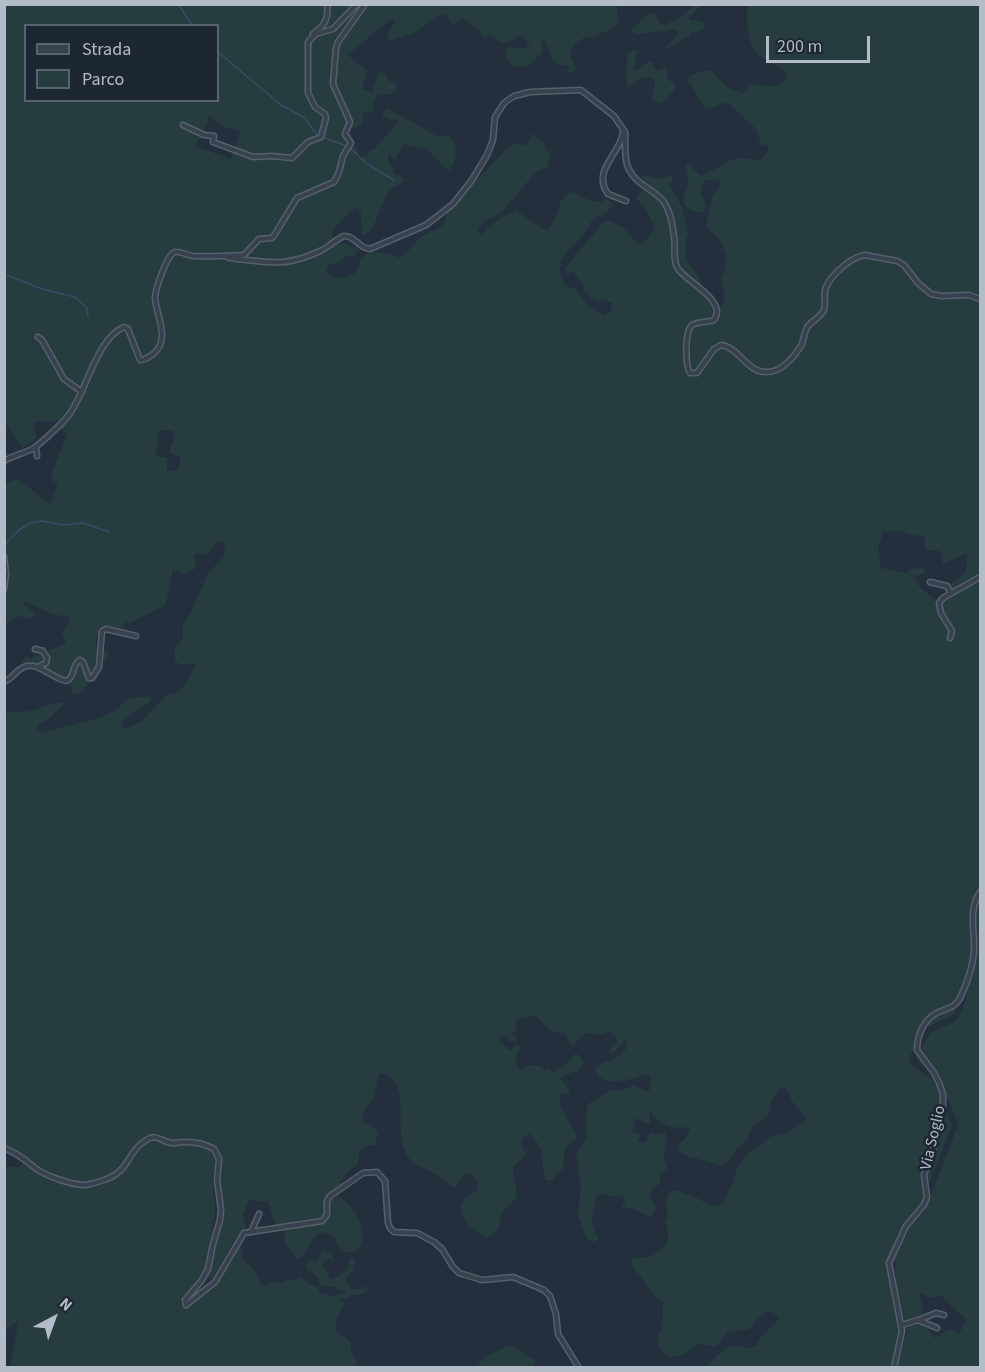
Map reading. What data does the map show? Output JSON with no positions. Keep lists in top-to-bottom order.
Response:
{
  "streets": {
    "street": ["Via Soglio"]
  },
  "legend": ["Strada", "Parco"],
  "scale_bar": "200 m",
  "north": "top right"
}
